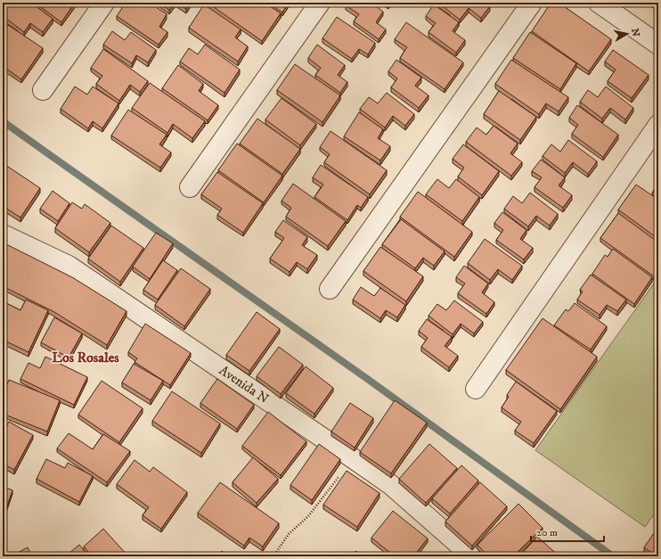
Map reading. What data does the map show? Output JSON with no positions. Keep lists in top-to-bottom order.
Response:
{
  "streets": {
    "street": ["Avenida N"]
  },
  "districts": ["Los Rosales"],
  "scale_bar": "20 m",
  "north": "right"
}
